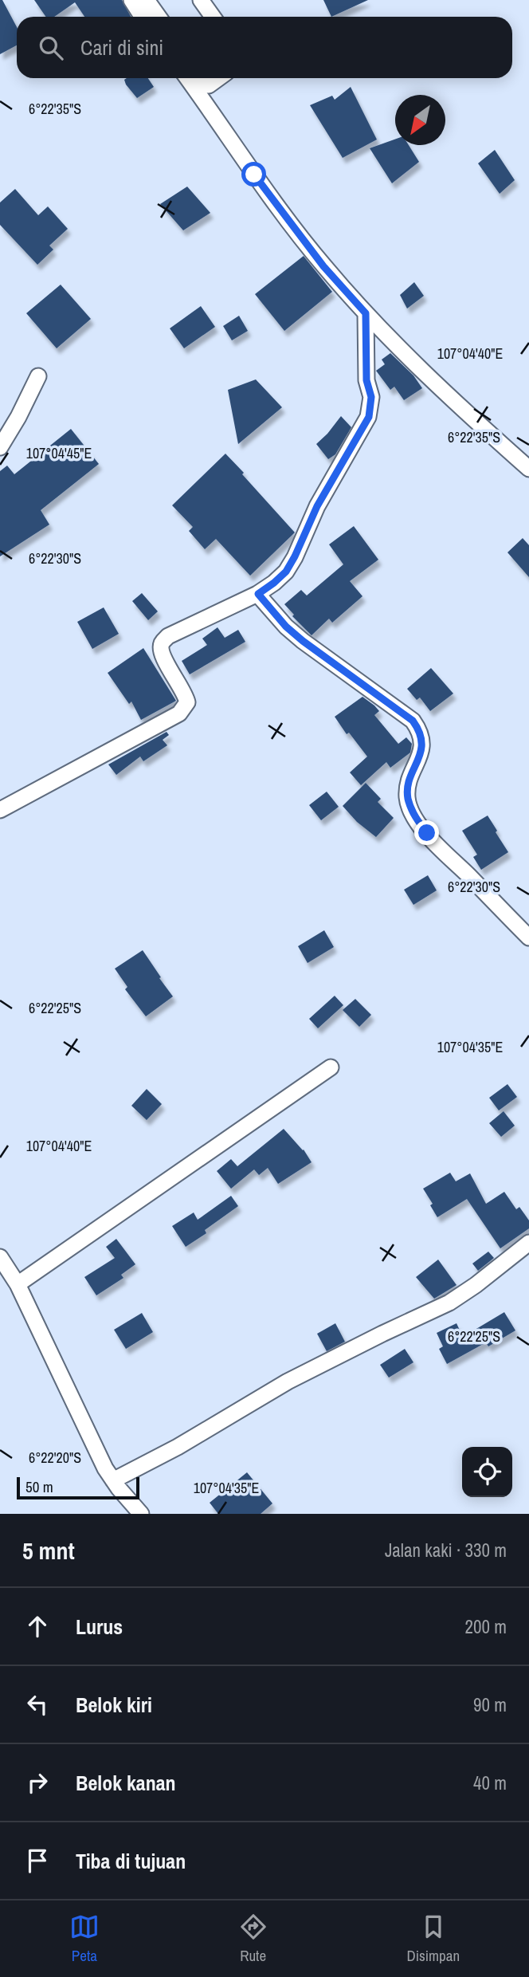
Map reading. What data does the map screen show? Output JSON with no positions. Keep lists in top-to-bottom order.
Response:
{
  "scale_bar": "50 m",
  "north": "bottom left",
  "page": {
    "search": "Cari di sini",
    "scale": "50 m",
    "heading": ["5 mnt", "Jalan kaki · 330 m"],
    "list": [
      ["Lurus", "200 m"],
      ["Belok kiri", "90 m"],
      ["Belok kanan", "40 m"],
      "Tiba di tujuan"
    ],
    "nav": ["Peta", "Rute", "Disimpan"]
  },
  "coordinates": [
    "6°22'35\"S",
    "107°04'40\"E",
    "107°04'45\"E",
    "6°22'30\"S",
    "6°22'25\"S",
    "107°04'35\"E",
    "6°22'20\"S"
  ]
}
